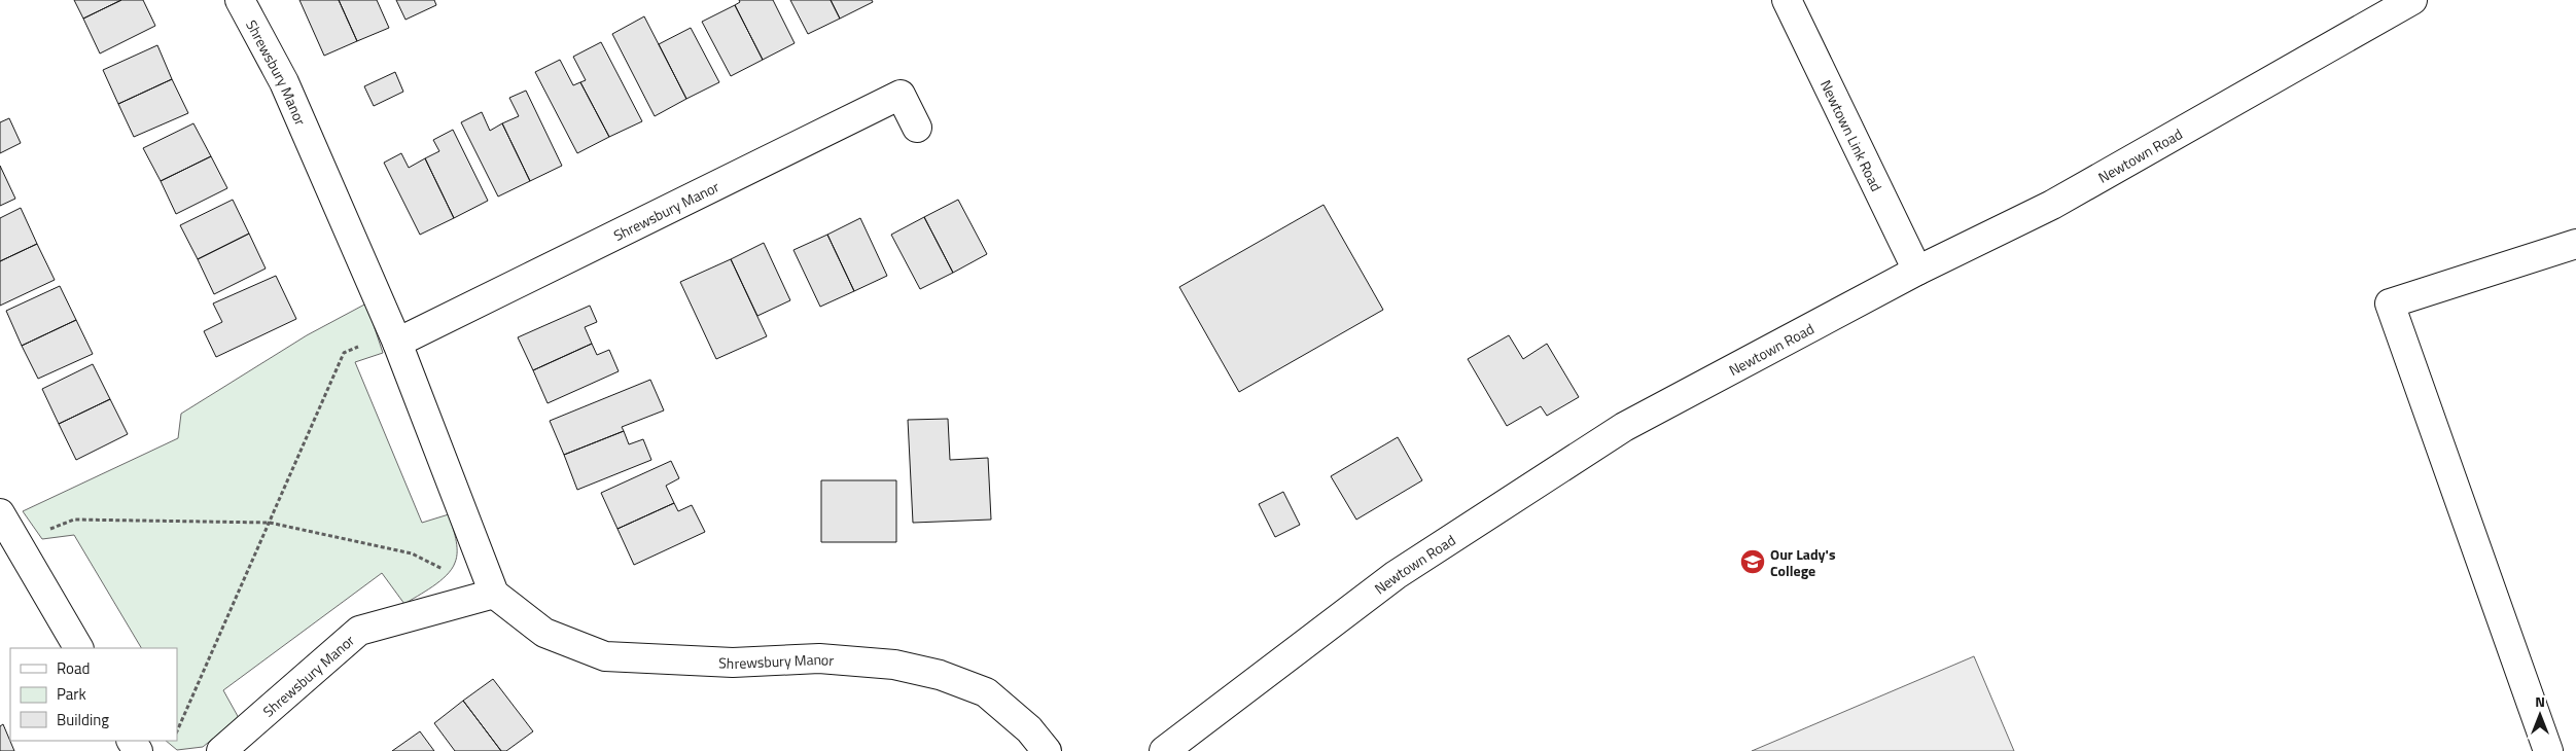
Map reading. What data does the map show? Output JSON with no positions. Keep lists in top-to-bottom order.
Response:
{
  "streets": {
    "street": ["Shrewsbury Manor", "Newtown Link Road", "Newtown Road"]
  },
  "crossings": [
    ["Newtown Link Road", "Newtown Road"]
  ],
  "places": {
    "school or university": ["Our Lady's College"]
  },
  "legend": ["Road", "Park", "Building"],
  "north": "top"
}
